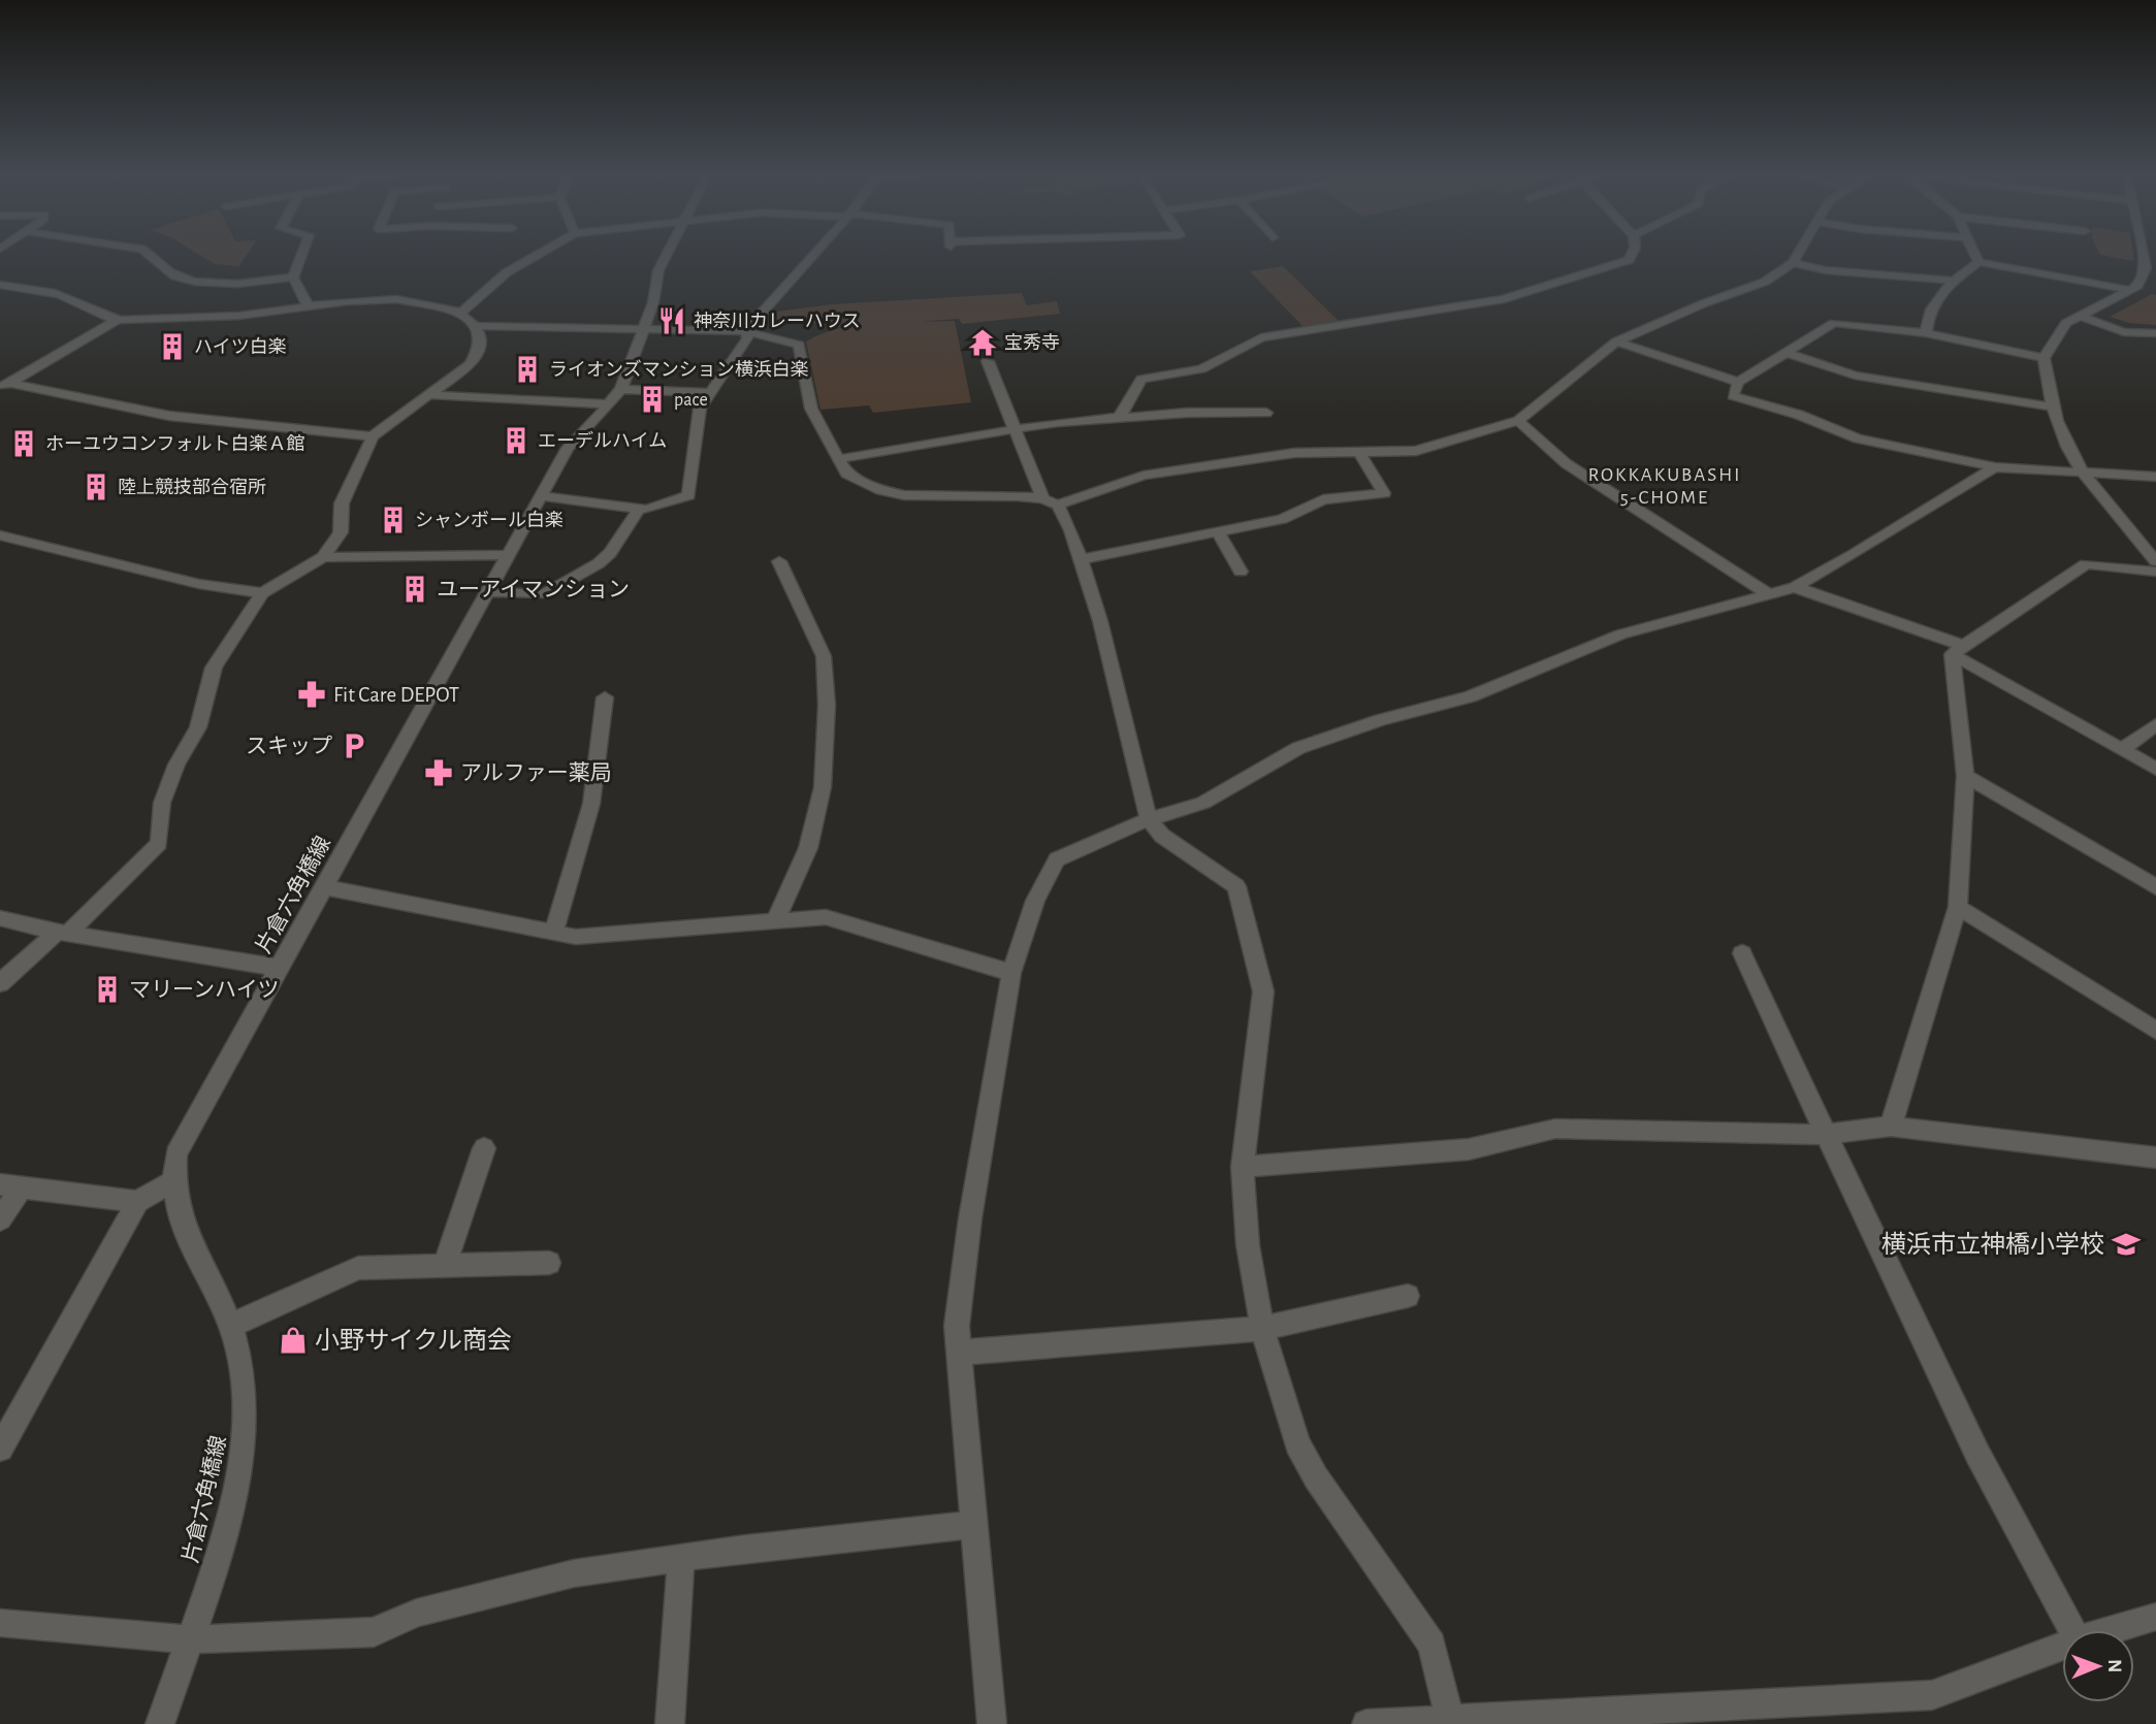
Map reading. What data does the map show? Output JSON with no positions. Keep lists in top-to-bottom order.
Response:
{
  "streets": {
    "street": ["片倉六角橋線"]
  },
  "districts": ["ROKKAKUBASHI 5-CHOME"],
  "places": {
    "restaurant": ["神奈川カレーハウス"],
    "temple": ["宝秀寺"],
    "building": [
      "ハイツ白楽",
      "ライオンズマンション横浜白楽",
      "pace",
      "エーデルハイム",
      "ホーユウコンフォルト白楽Ａ館",
      "陸上競技部合宿所",
      "シャンボール白楽",
      "ユーアイマンション",
      "マリーンハイツ"
    ],
    "pharmacy": ["Fit Care DEPOT", "アルファー薬局"],
    "parking": ["スキップ"],
    "school or university": ["横浜市立神橋小学校"],
    "shop": ["小野サイクル商会"]
  },
  "north": "right"
}
